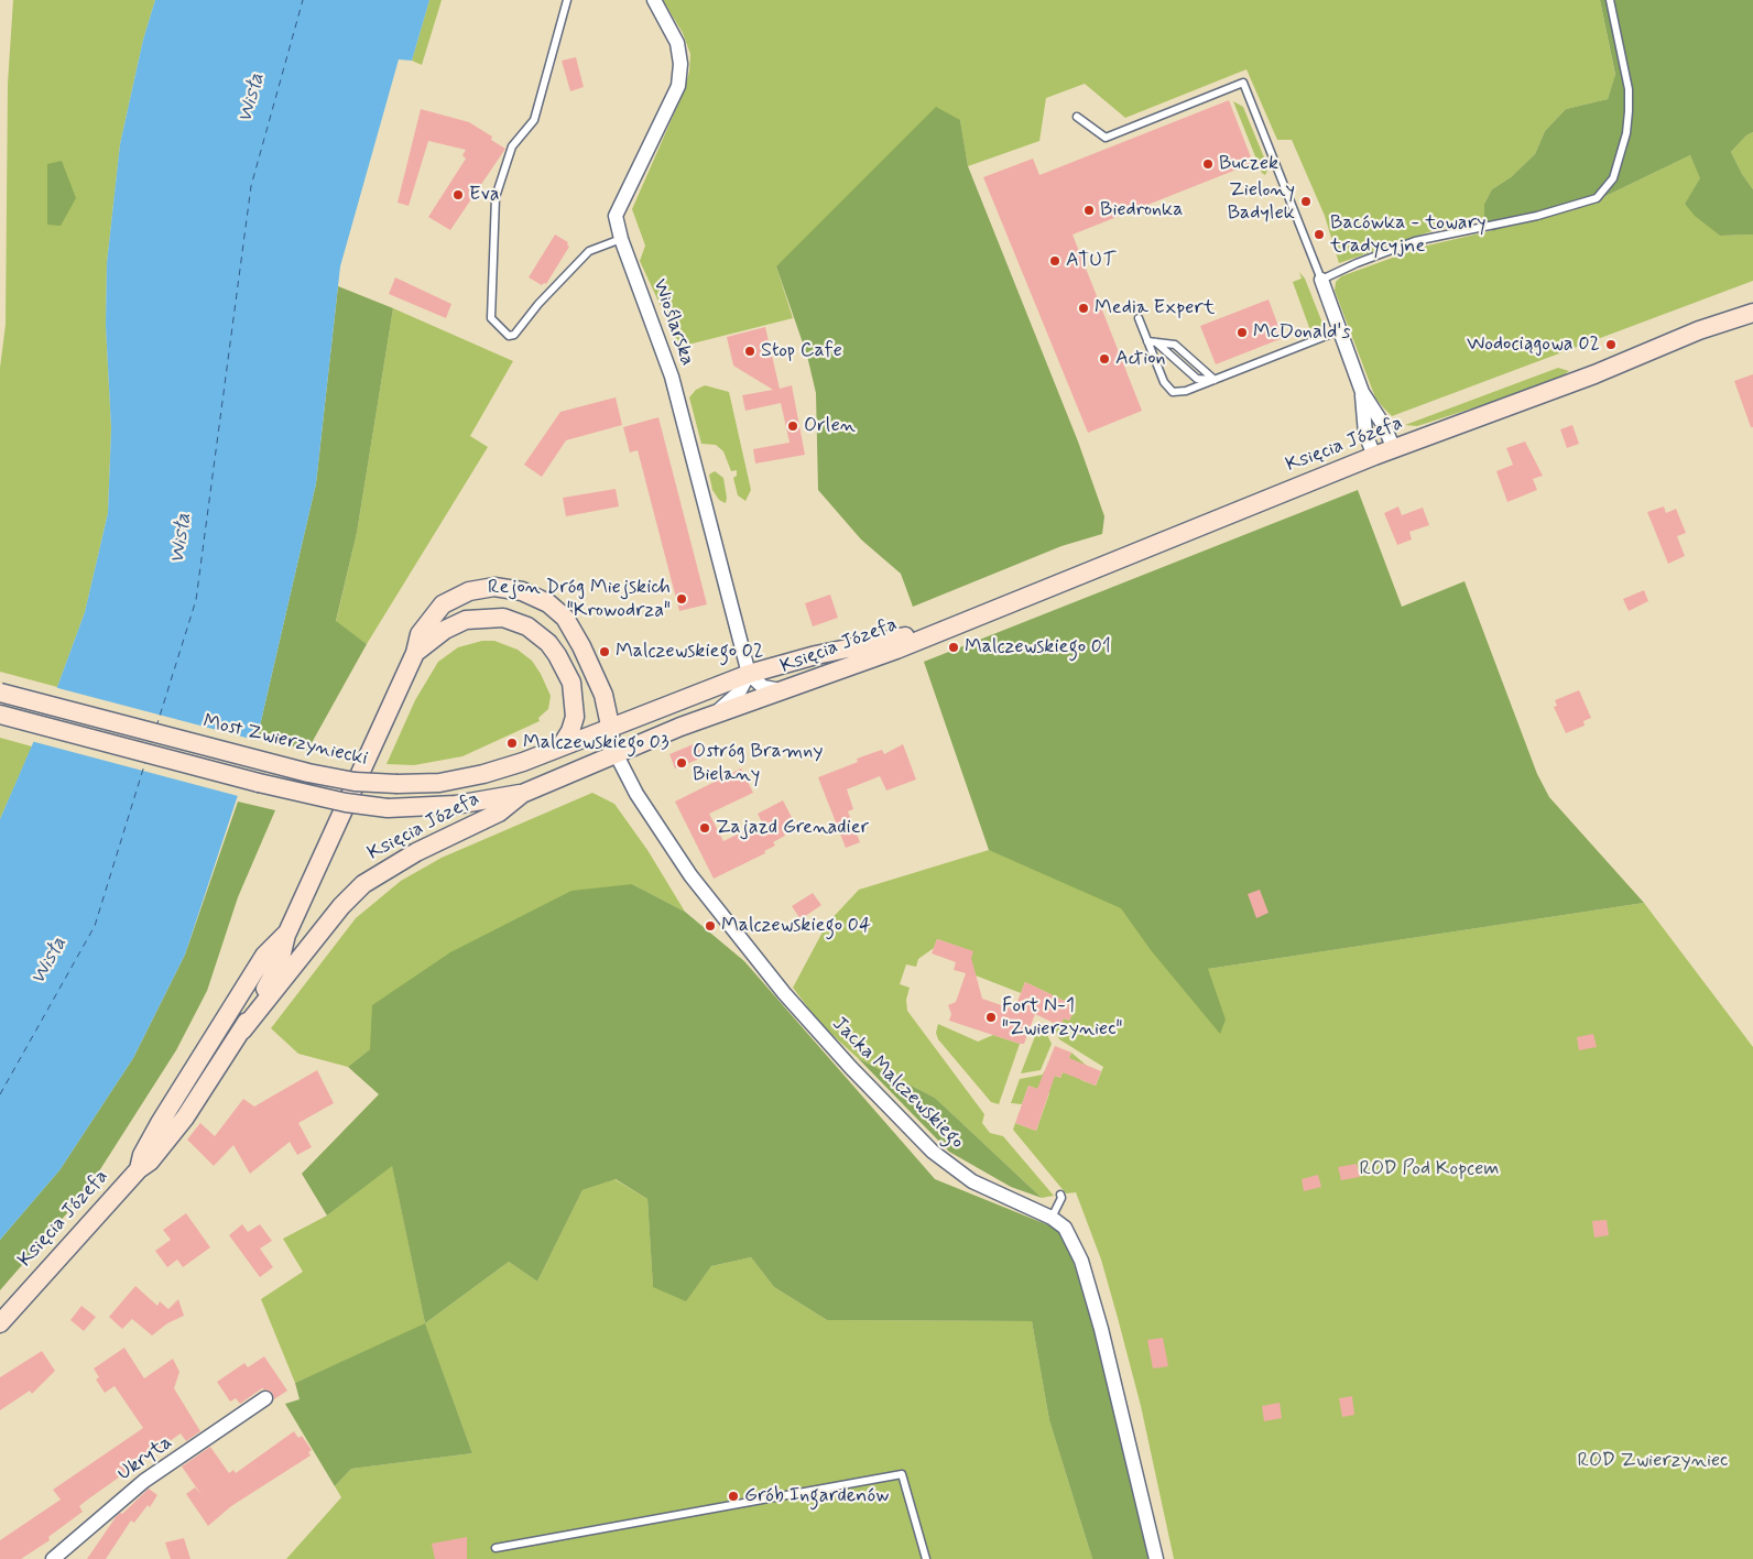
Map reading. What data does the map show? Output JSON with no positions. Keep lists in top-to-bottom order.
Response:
{
  "streets": {
    "main road": ["Księcia Józefa", "Most Zwierzyniecki"],
    "street": ["Wioślarska", "Jacka Malczewskiego", "Ukryta"]
  },
  "crossings": [
    ["Wioślarska", "Księcia Józefa"],
    ["Księcia Józefa", "Most Zwierzyniecki"],
    ["Księcia Józefa", "Jacka Malczewskiego"]
  ],
  "water": ["Wisła"],
  "parks": ["ROD Pod Kopcem", "ROD Zwierzyniec"],
  "places": [
    "Buczek",
    "Eva",
    "Zielony Badylek",
    "Biedronka",
    "Bacówka - towary tradycyjne",
    "ATUT",
    "Media Expert",
    "McDonald's",
    "Wodociągowa 02",
    "Stop Cafe",
    "Action",
    "Orlen",
    "Rejon Dróg Miejskich \"Krowodrza\"",
    "Malczewskiego 01",
    "Malczewskiego 02",
    "Malczewskiego 03",
    "Ostróg Bramny Bielany",
    "Zajazd Grenadier",
    "Malczewskiego 04",
    "Fort N-1 \"Zwierzyniec\"",
    "Grób Ingardenów"
  ]
}
